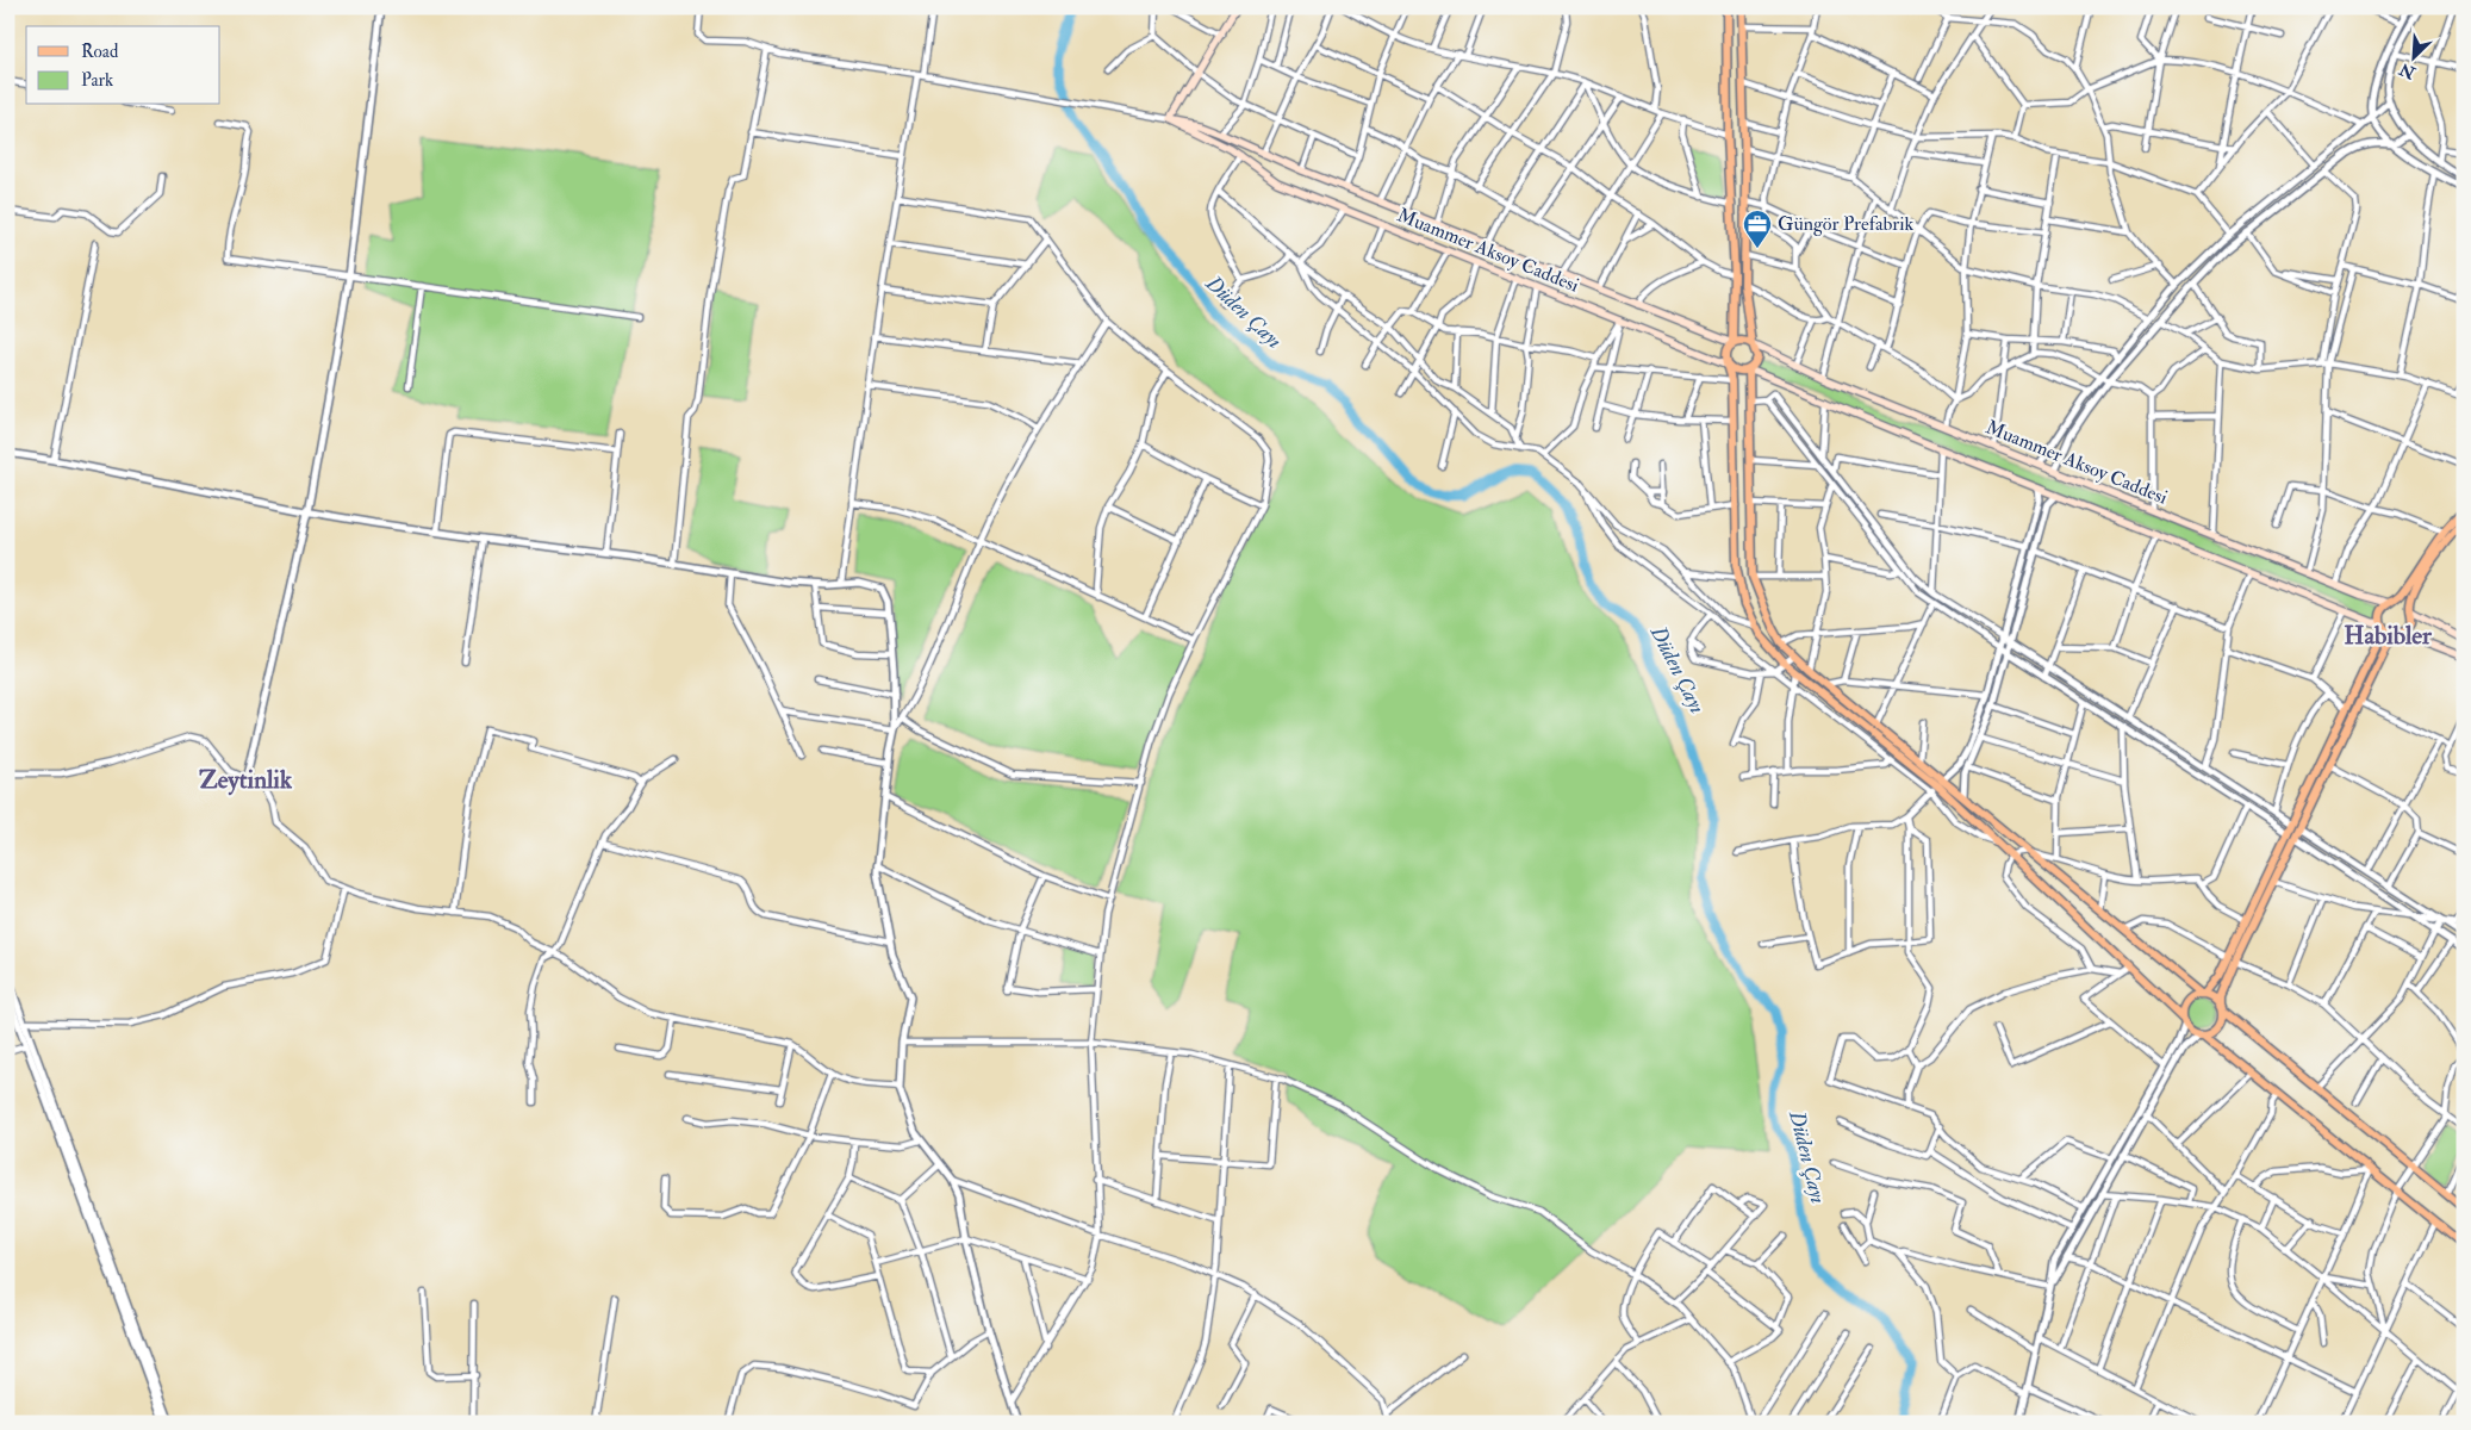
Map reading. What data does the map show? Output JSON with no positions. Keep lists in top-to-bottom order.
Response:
{
  "streets": {
    "main road": ["Muammer Aksoy Caddesi"]
  },
  "districts": ["Habibler", "Zeytinlik"],
  "water": ["Düden Çayı"],
  "places": {
    "office": ["Güngör Prefabrik"]
  },
  "legend": ["Road", "Park"],
  "north": "bottom left"
}
